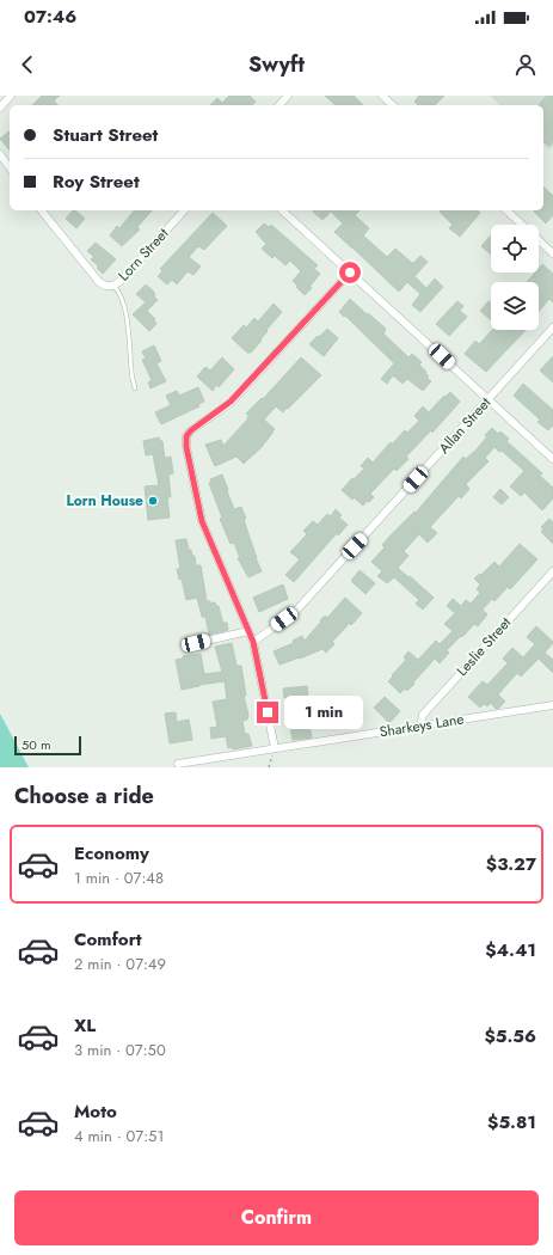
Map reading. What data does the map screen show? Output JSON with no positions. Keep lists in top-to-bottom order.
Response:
{
  "streets": {
    "street": [
      "Lorn Street",
      "Allan Street",
      "Leslie Street",
      "Sharkeys Lane"
    ]
  },
  "crossings": [
    ["Leslie Street", "Sharkeys Lane"]
  ],
  "places": ["Lorn House"],
  "scale_bar": "50 m",
  "page": {
    "status": "07:46",
    "header": "Swyft",
    "banner": ["Stuart Street", "Roy Street"],
    "bubble": "1 min",
    "scale": "50 m",
    "heading": "Choose a ride",
    "list": [
      {
        "name": "Economy",
        "note": "1 min · 07:48",
        "value": "$3.27"
      },
      {
        "name": "Comfort",
        "note": "2 min · 07:49",
        "value": "$4.41"
      },
      {
        "name": "XL",
        "note": "3 min · 07:50",
        "value": "$5.56"
      },
      {
        "name": "Moto",
        "note": "4 min · 07:51",
        "value": "$5.81"
      }
    ],
    "buttons": "Confirm"
  }
}
